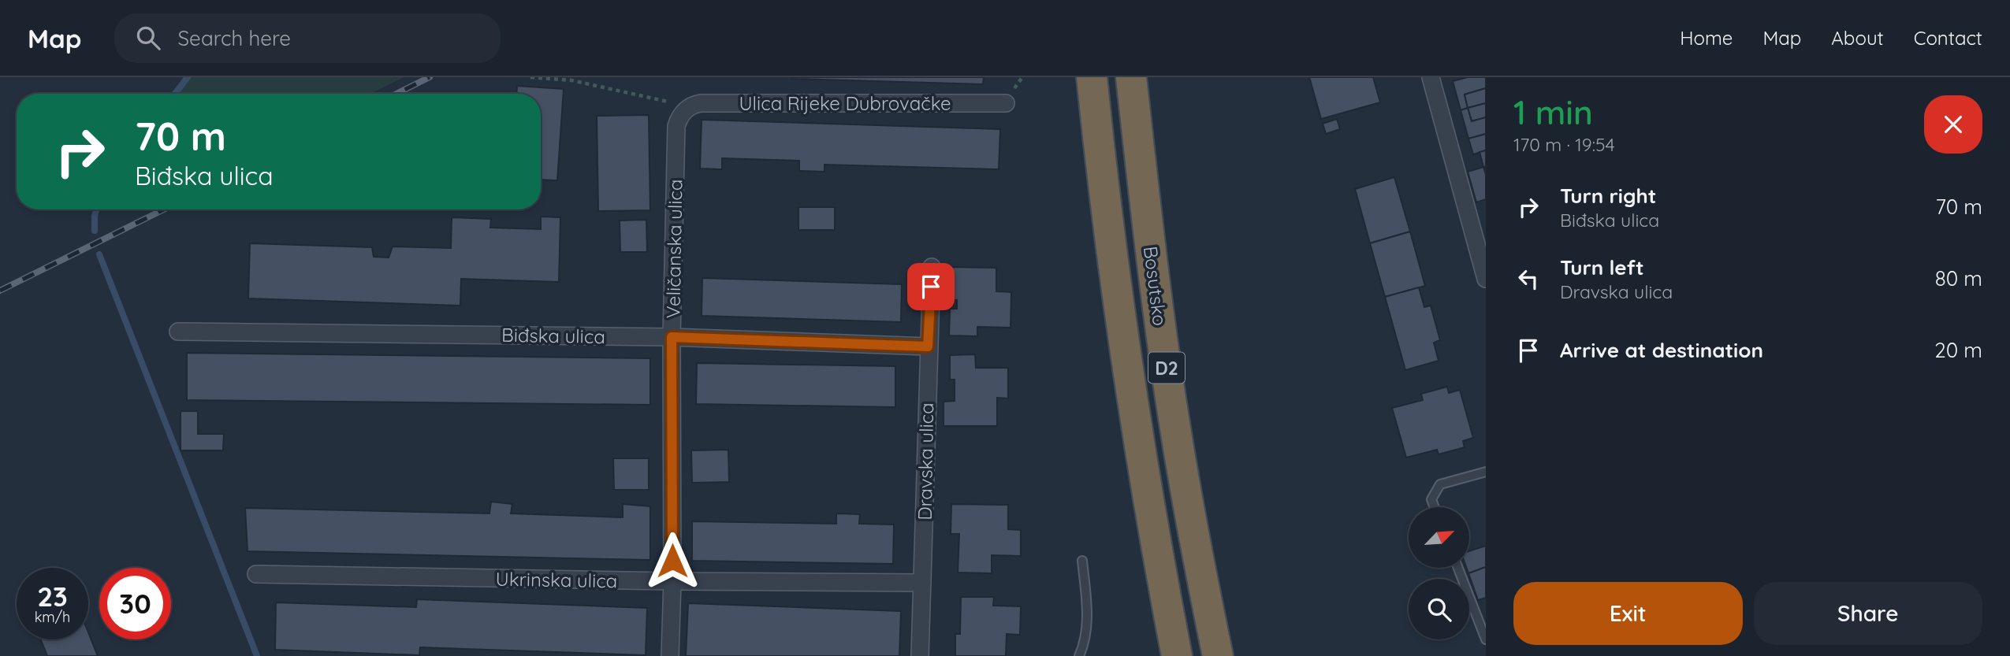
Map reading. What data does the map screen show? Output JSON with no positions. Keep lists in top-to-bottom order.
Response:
{
  "streets": {
    "highway": ["Bosutsko", "D2"],
    "street": [
      "Ulica Rijeke Dubrovačke",
      "Veličanska ulica",
      "Biđska ulica",
      "Dravska ulica",
      "Ukrinska ulica"
    ]
  },
  "crossings": [
    ["Ulica Rijeke Dubrovačke", "Veličanska ulica"],
    ["Veličanska ulica", "Biđska ulica"],
    ["Veličanska ulica", "Ukrinska ulica"],
    ["Biđska ulica", "Dravska ulica"],
    ["Dravska ulica", "Ukrinska ulica"]
  ],
  "north": "top right",
  "page": {
    "header": "Map",
    "search": "Search here",
    "nav": [
      "Home",
      "Map",
      "About",
      "Contact"
    ],
    "heading": ["1 min", "170 m · 19:54"],
    "turn": ["70 m", "Biđska ulica"],
    "list": [
      {
        "name": "Turn right",
        "note": "Biđska ulica",
        "value": "70 m"
      },
      {
        "name": "Turn left",
        "note": "Dravska ulica",
        "value": "80 m"
      },
      {
        "name": "Arrive at destination",
        "value": "20 m"
      }
    ],
    "speed": "23 km/h",
    "limit": "30",
    "buttons": ["Exit", "Share"]
  }
}
